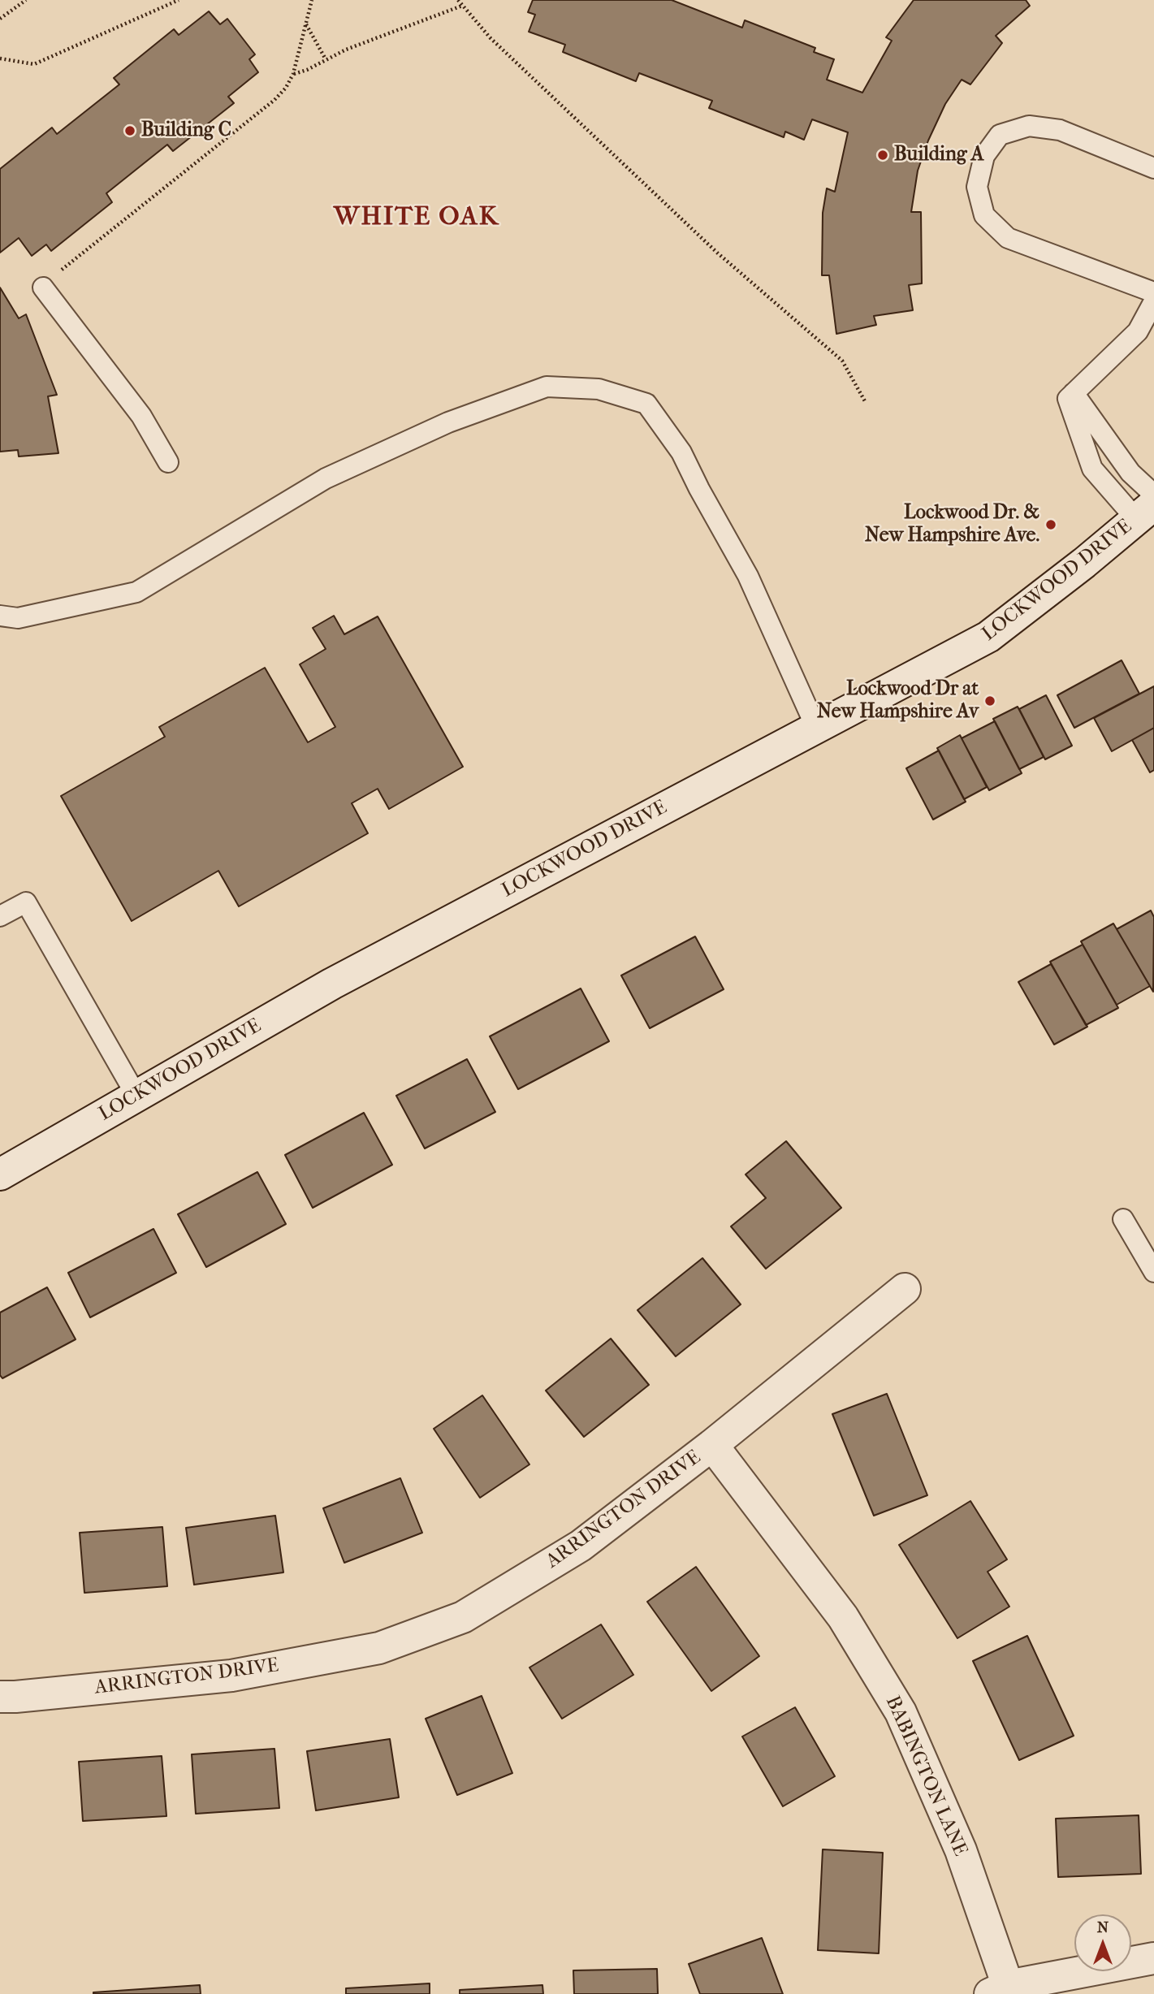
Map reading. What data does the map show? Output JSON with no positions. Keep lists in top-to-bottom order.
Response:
{
  "streets": {
    "street": ["LOCKWOOD DRIVE", "ARRINGTON DRIVE", "BABINGTON LANE"]
  },
  "crossings": [
    ["ARRINGTON DRIVE", "BABINGTON LANE"]
  ],
  "districts": ["WHITE OAK"],
  "places": [
    "Building C",
    "Building A",
    "Lockwood Dr. & New Hampshire Ave.",
    "Lockwood Dr at New Hampshire Av"
  ],
  "north": "top"
}
